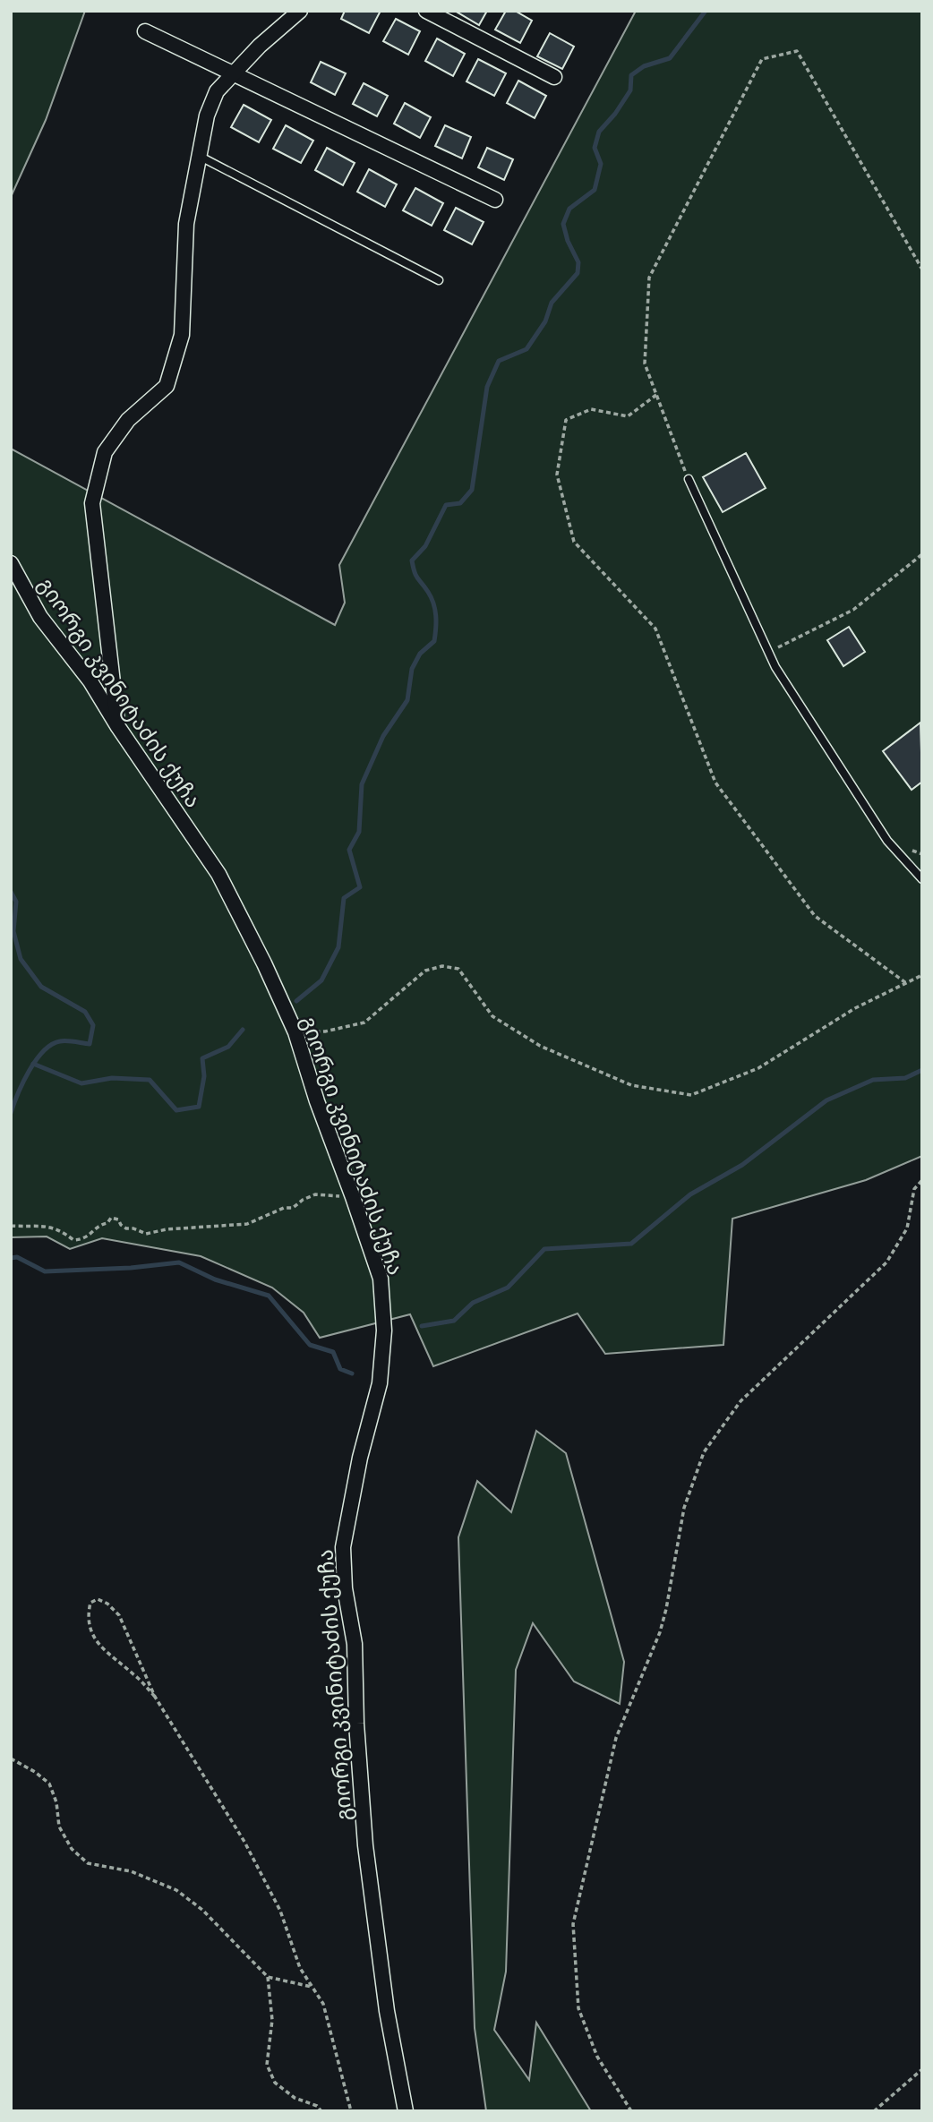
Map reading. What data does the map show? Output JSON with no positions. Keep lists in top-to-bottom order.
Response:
{
  "streets": {
    "street": ["გიორგი კვინიტაძის ქუჩა"]
  }
}
